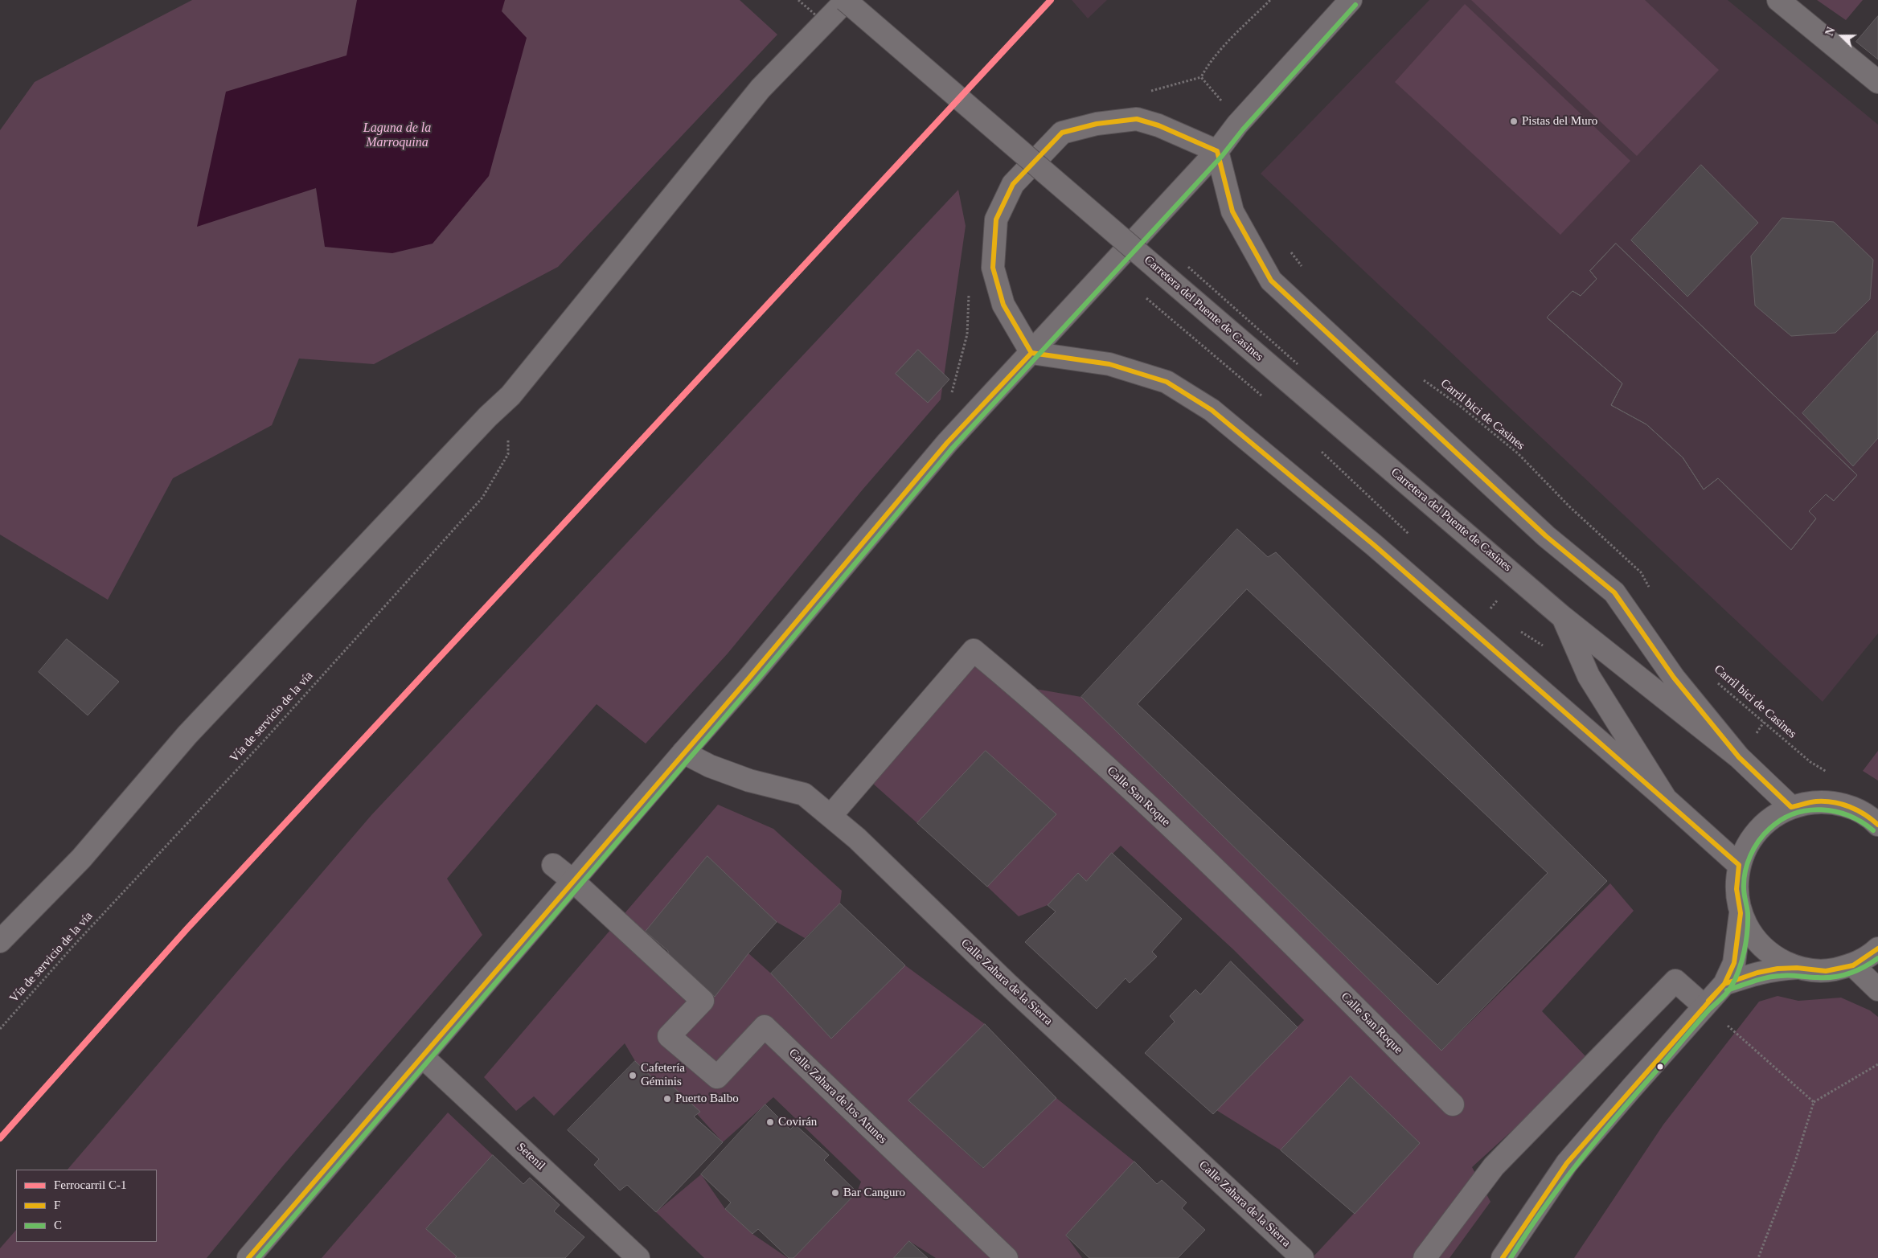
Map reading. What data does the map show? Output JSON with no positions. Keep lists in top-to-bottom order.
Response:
{
  "streets": {
    "street": [
      "Carretera del Puente de Casines",
      "Calle San Roque",
      "Calle Zahara de la Sierra",
      "Calle Zahara de los Atunes",
      "Setenil"
    ],
    "path": ["Carril bici de Casines", "Vía de servicio de la vía"]
  },
  "crossings": [
    ["Calle San Roque", "Calle Zahara de la Sierra"]
  ],
  "water": ["Laguna de la Marroquina"],
  "places": [
    "Pistas del Muro",
    "Cafetería Géminis",
    "Puerto Balbo",
    "Covirán",
    "Bar Canguro"
  ],
  "lines": ["rail line C-1", "transit line C", "transit line F"],
  "legend": ["Ferrocarril C-1", "F", "C"],
  "north": "left"
}
